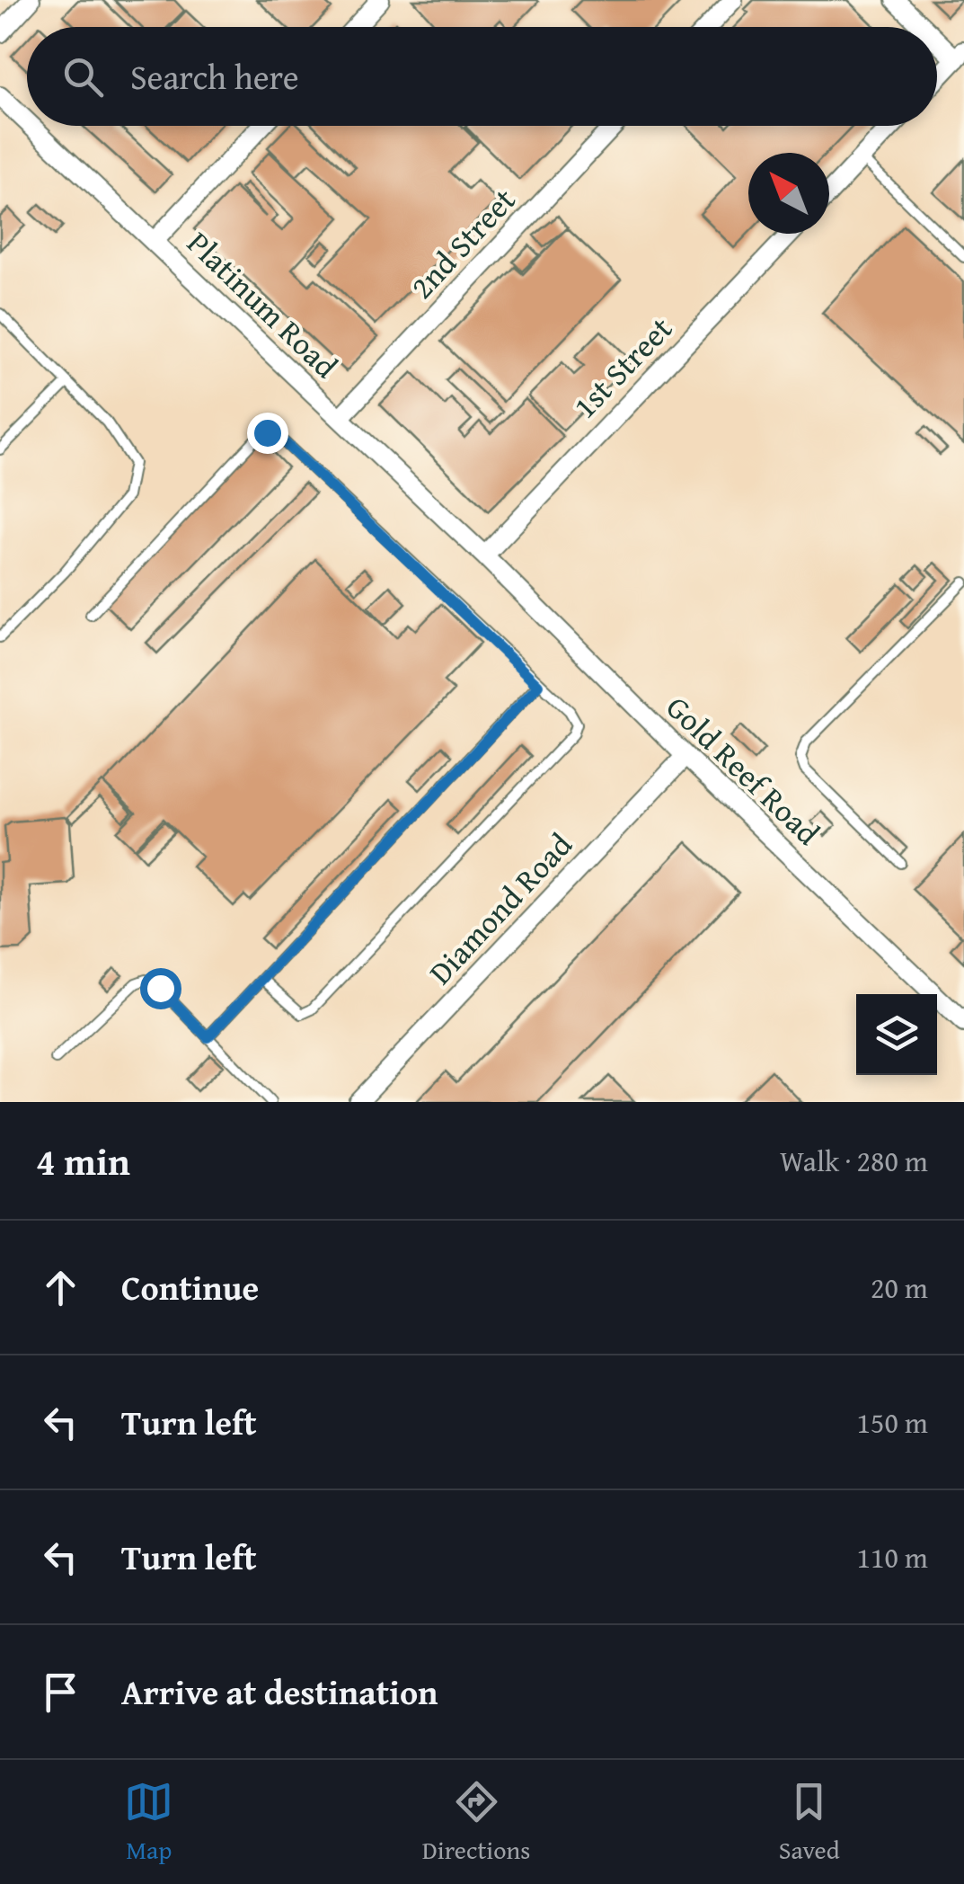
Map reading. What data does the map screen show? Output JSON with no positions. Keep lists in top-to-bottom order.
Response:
{
  "streets": {
    "street": [
      "2nd Street",
      "Platinum Road",
      "1st Street",
      "Gold Reef Road",
      "Diamond Road"
    ]
  },
  "crossings": [
    ["2nd Street", "Platinum Road"],
    ["Platinum Road", "1st Street"],
    ["Platinum Road", "Gold Reef Road"],
    ["1st Street", "Gold Reef Road"],
    ["Gold Reef Road", "Diamond Road"]
  ],
  "north": "top left",
  "page": {
    "search": "Search here",
    "heading": ["4 min", "Walk · 280 m"],
    "list": [
      ["Continue", "20 m"],
      ["Turn left", "150 m"],
      ["Turn left", "110 m"],
      "Arrive at destination"
    ],
    "nav": ["Map", "Directions", "Saved"]
  }
}
